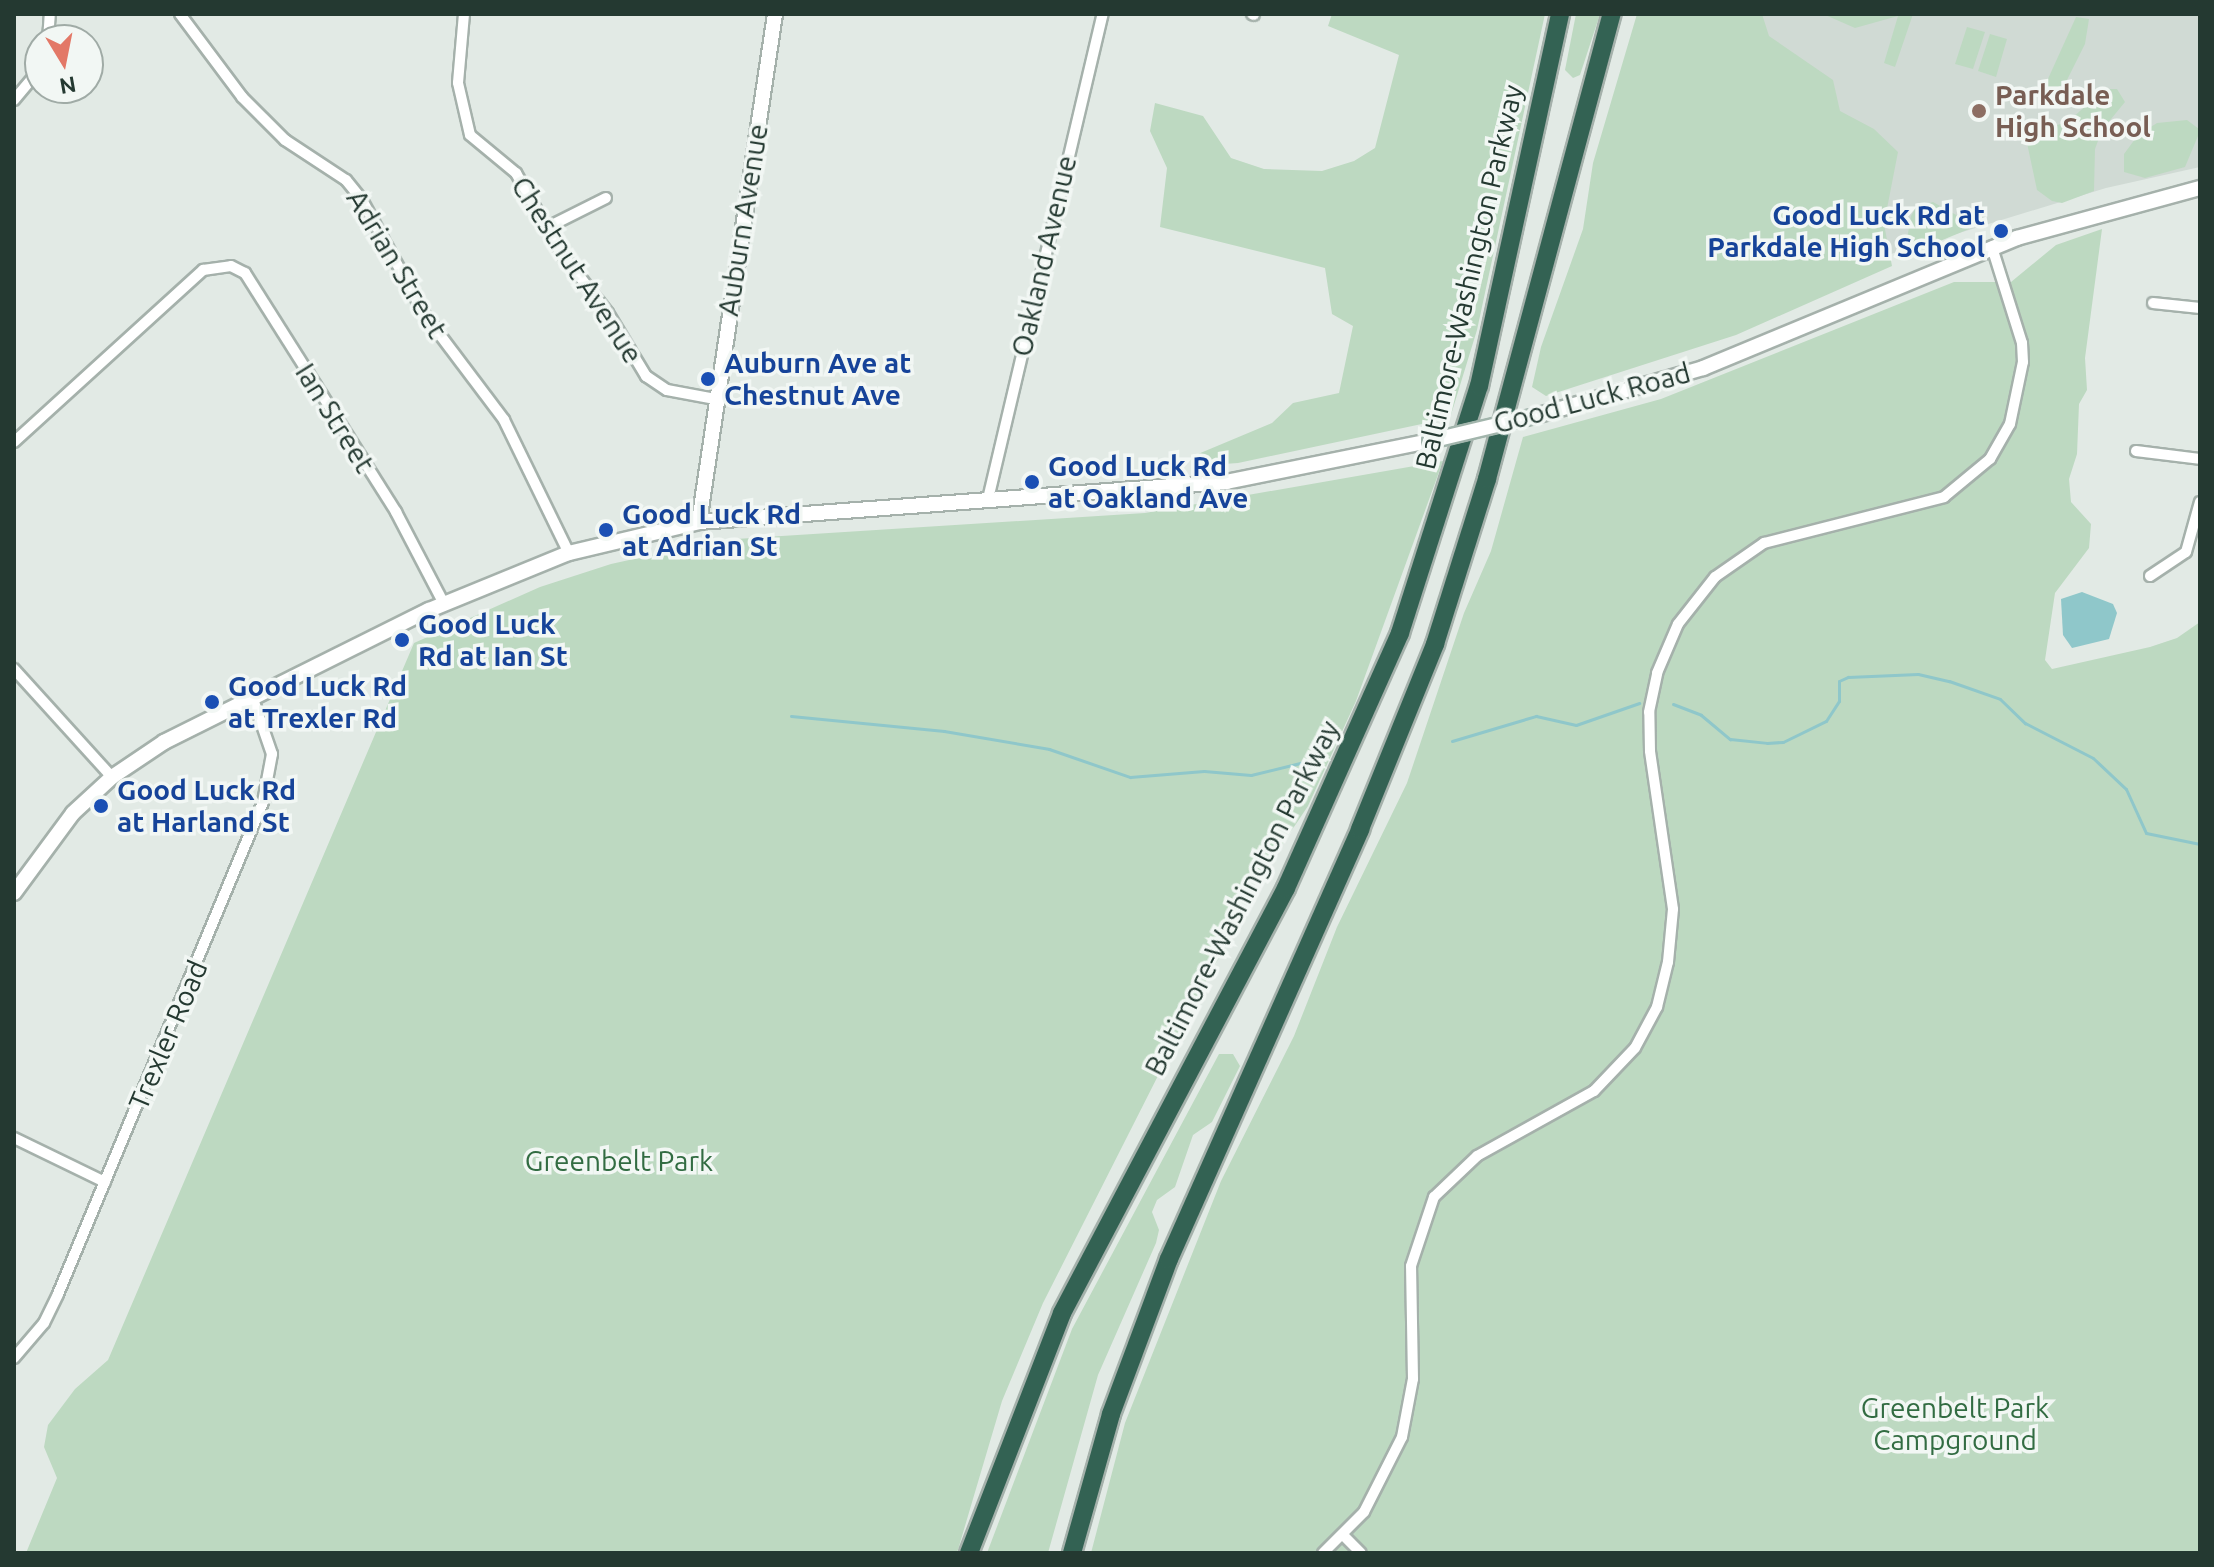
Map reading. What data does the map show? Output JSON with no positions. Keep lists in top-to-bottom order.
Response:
{
  "streets": {
    "highway": ["Baltimore-Washington Parkway"],
    "main road": ["Auburn Avenue", "Good Luck Road"],
    "street": [
      "Oakland Avenue",
      "Adrian Street",
      "Chestnut Avenue",
      "Ian Street",
      "Trexler Road"
    ]
  },
  "crossings": [
    ["Auburn Avenue", "Chestnut Avenue"],
    ["Auburn Avenue", "Good Luck Road"],
    ["Oakland Avenue", "Good Luck Road"],
    ["Adrian Street", "Good Luck Road"],
    ["Good Luck Road", "Ian Street"],
    ["Good Luck Road", "Trexler Road"]
  ],
  "parks": ["Greenbelt Park", "Greenbelt Park Campground"],
  "places": [
    "Parkdale High School",
    "Good Luck Rd at Parkdale High School",
    "Auburn Ave at Chestnut Ave",
    "Good Luck Rd at Oakland Ave",
    "Good Luck Rd at Adrian St",
    "Good Luck Rd at Ian St",
    "Good Luck Rd at Trexler Rd",
    "Good Luck Rd at Harland St"
  ],
  "north": "bottom"
}
